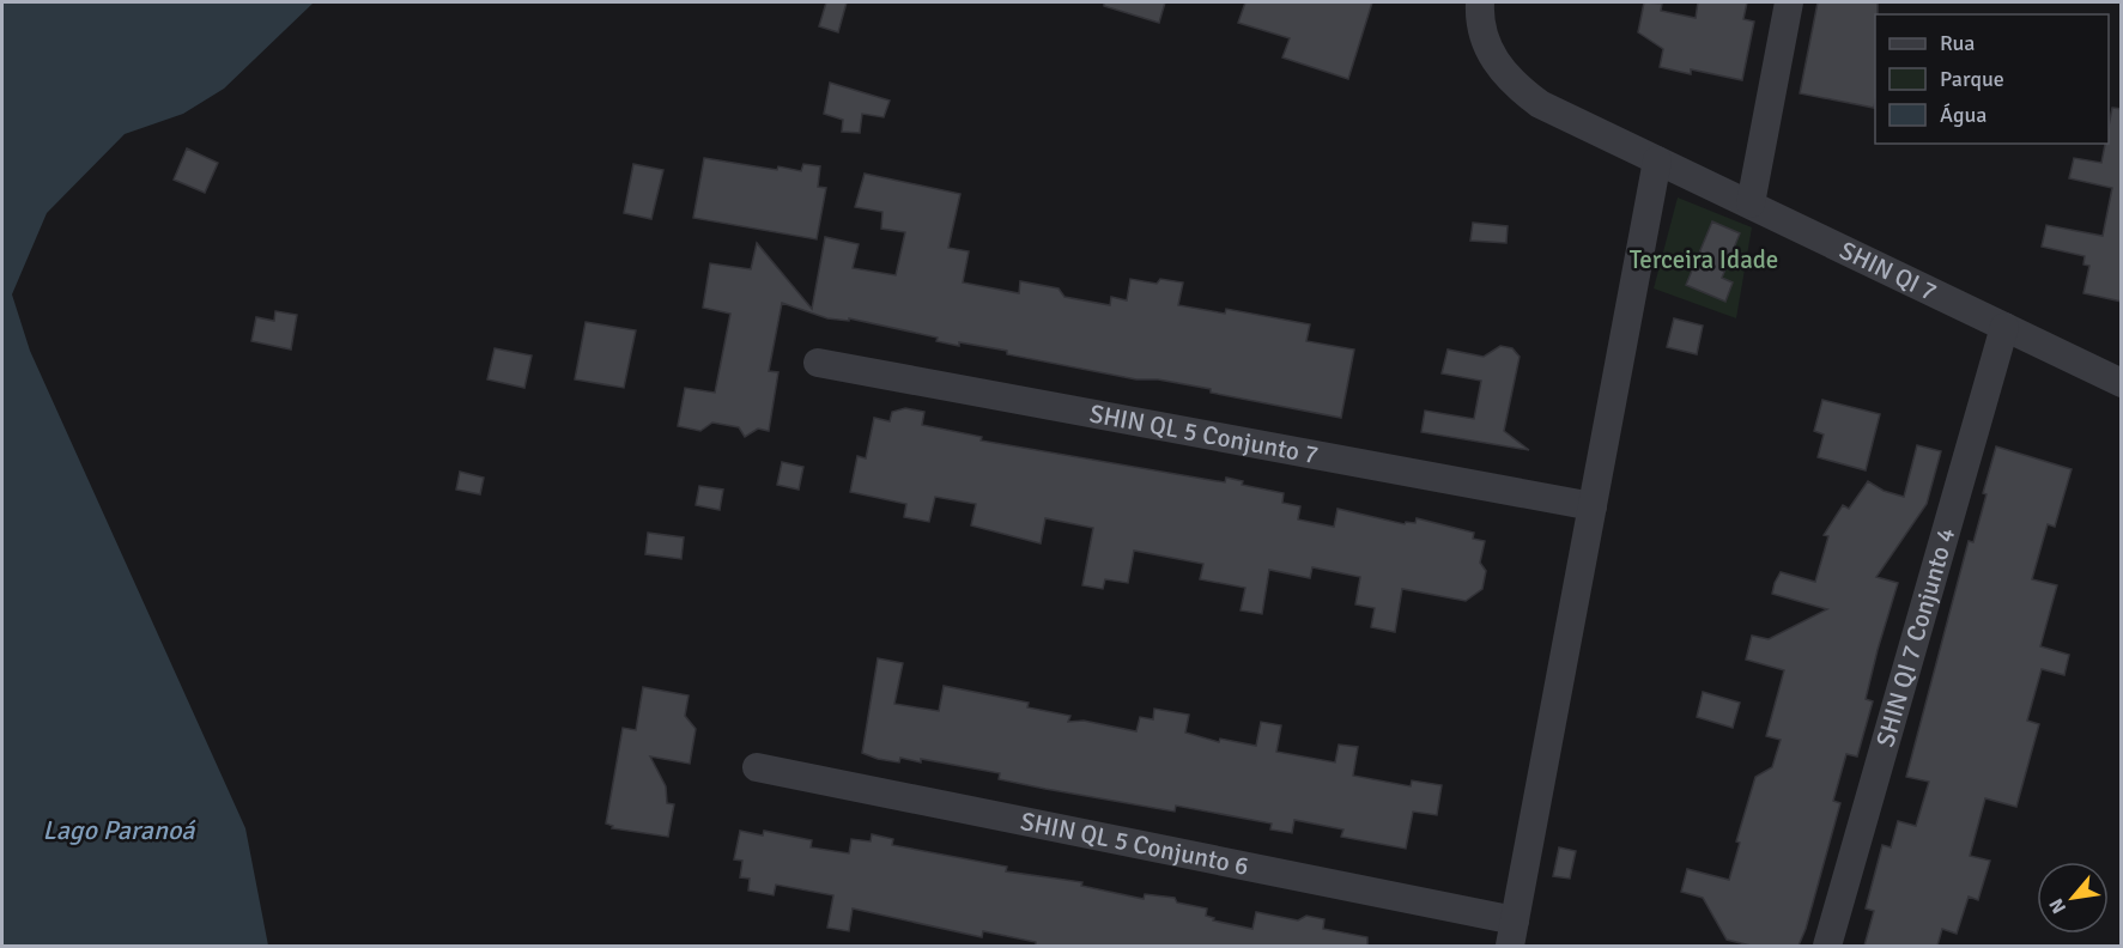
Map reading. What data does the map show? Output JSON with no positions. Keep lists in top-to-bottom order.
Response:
{
  "streets": {
    "street": [
      "SHIN QI 7",
      "SHIN QL 5 Conjunto 7",
      "SHIN QI 7 Conjunto 4",
      "SHIN QL 5 Conjunto 6"
    ]
  },
  "crossings": [
    ["SHIN QI 7", "SHIN QI 7 Conjunto 4"]
  ],
  "water": ["Lago Paranoá"],
  "parks": ["Terceira Idade"],
  "legend": ["Rua", "Parque", "Água"],
  "north": "bottom left"
}
